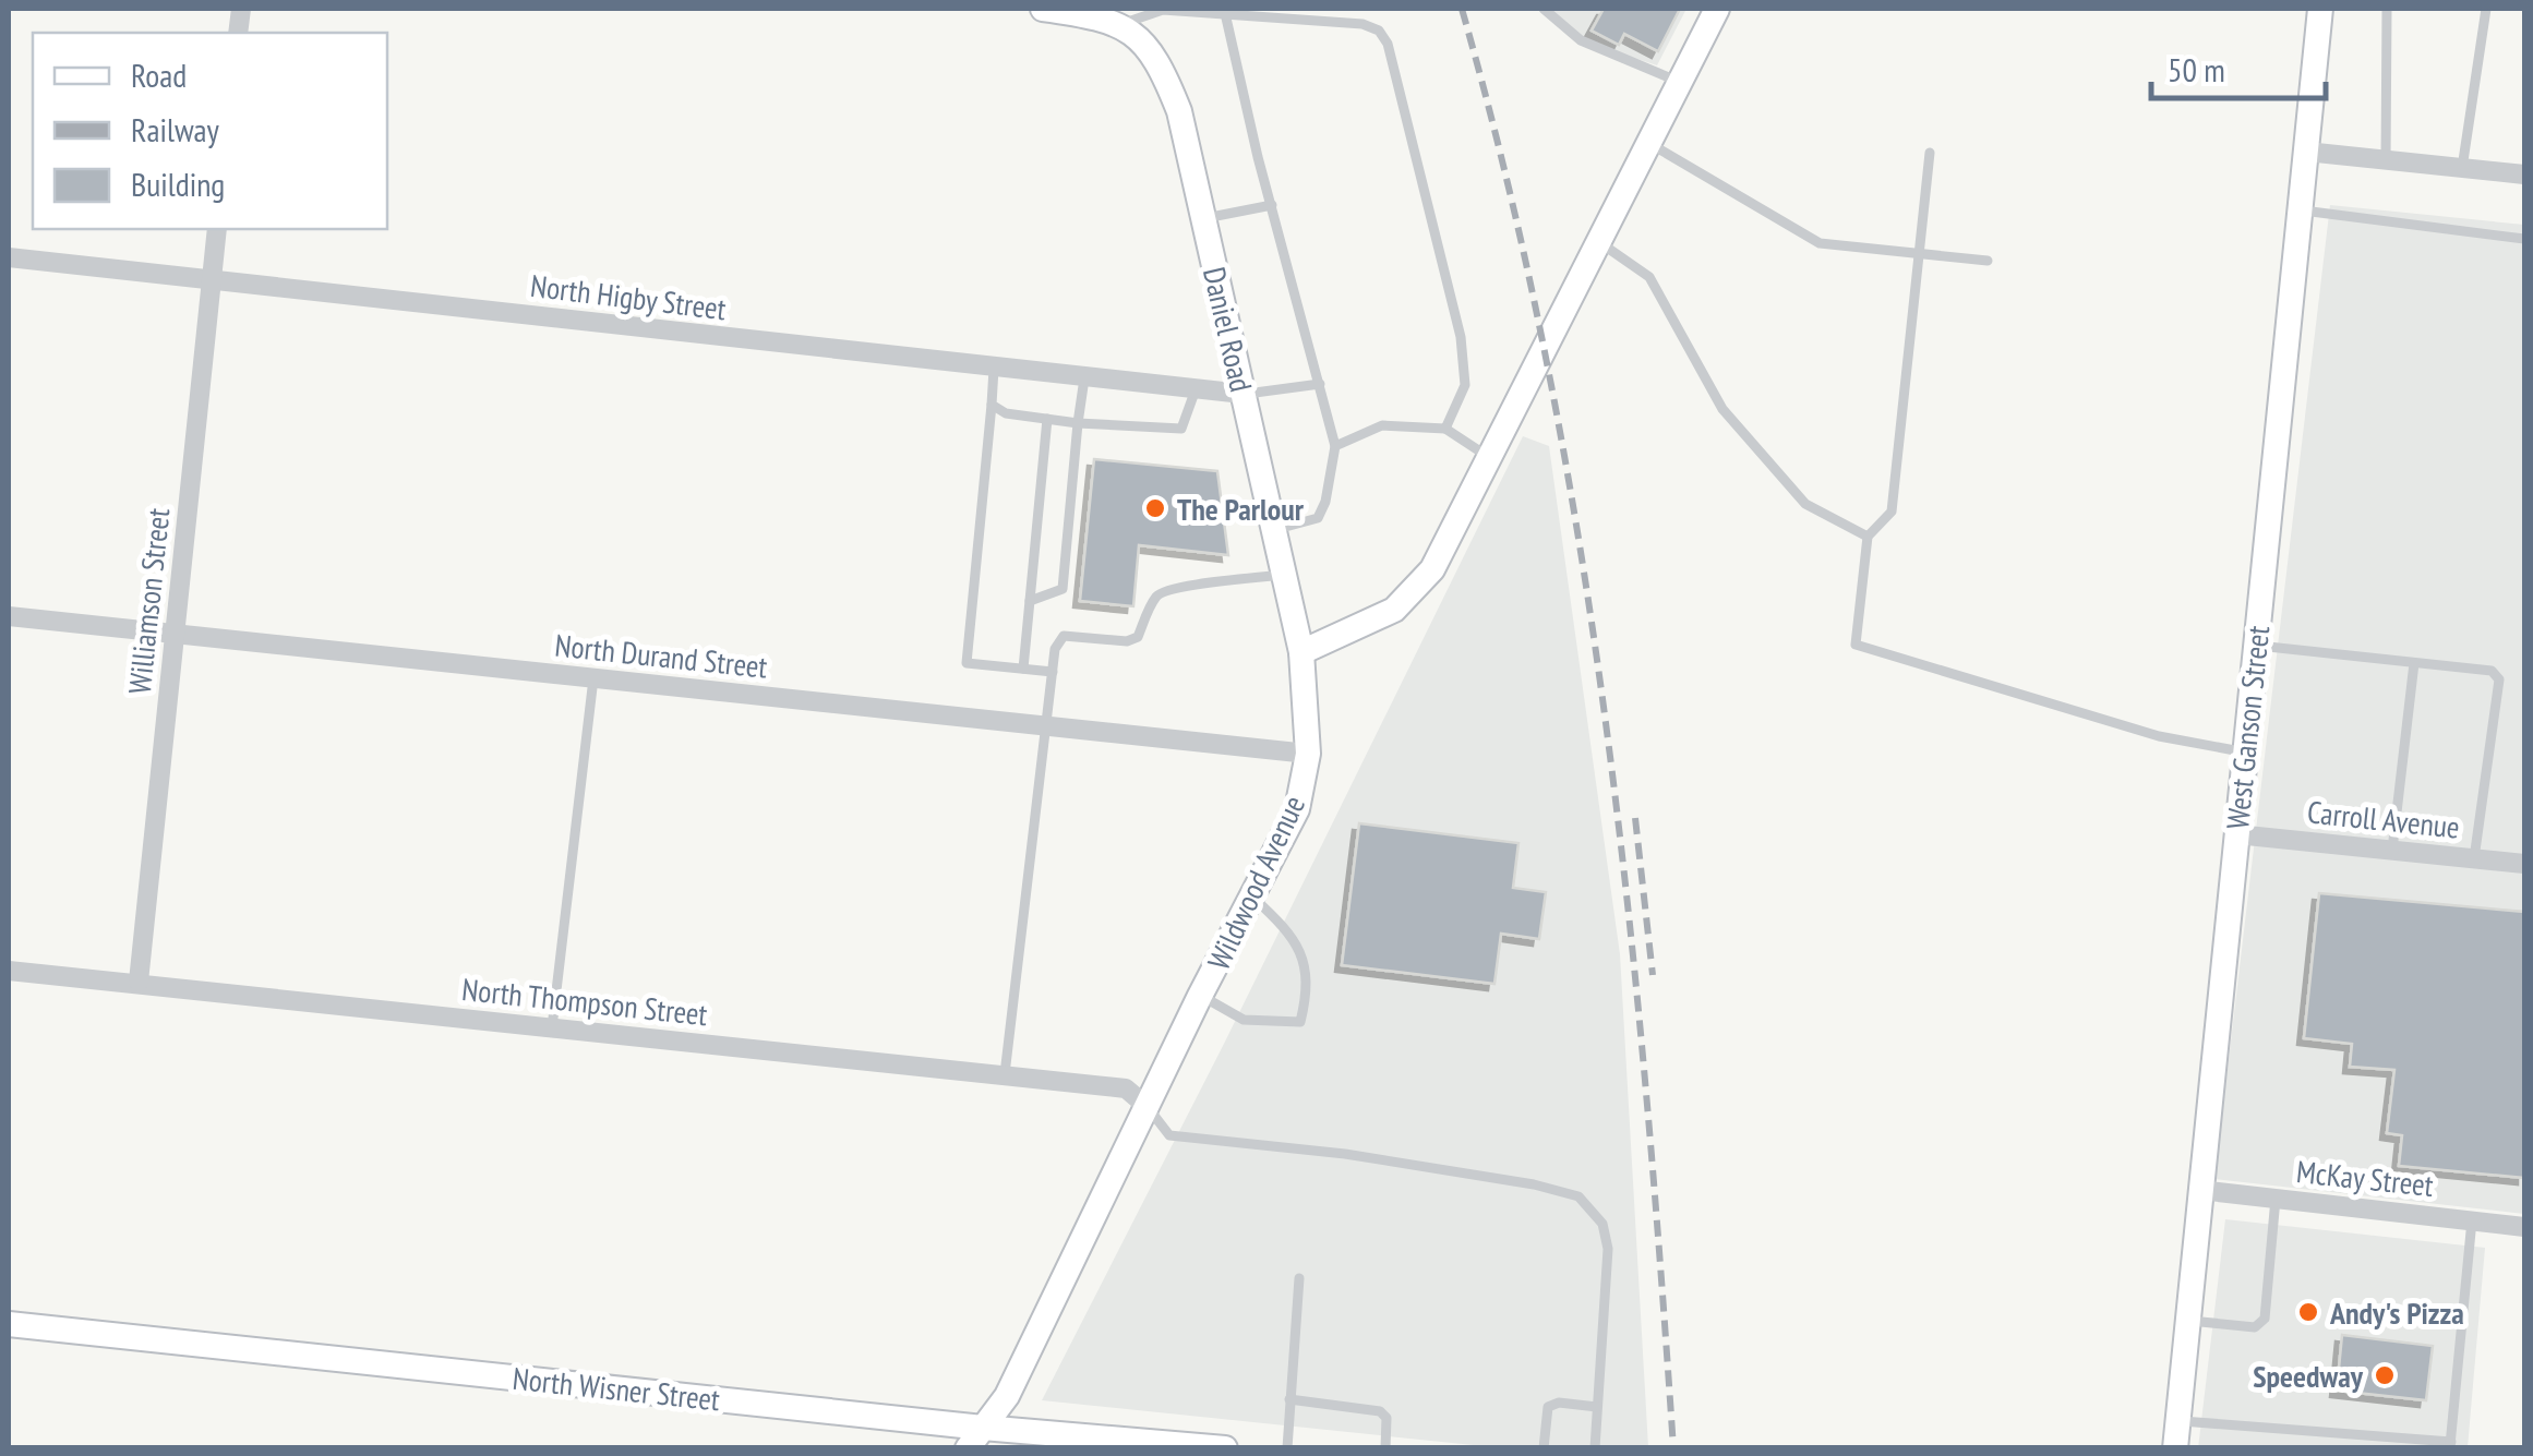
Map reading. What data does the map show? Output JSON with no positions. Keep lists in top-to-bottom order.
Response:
{
  "streets": {
    "street": [
      "North Higby Street",
      "Daniel Road",
      "Williamson Street",
      "North Durand Street",
      "West Ganson Street",
      "Carroll Avenue",
      "Wildwood Avenue",
      "North Thompson Street",
      "McKay Street",
      "North Wisner Street"
    ]
  },
  "crossings": [
    ["North Higby Street", "Daniel Road"],
    ["North Higby Street", "Williamson Street"],
    ["Daniel Road", "Wildwood Avenue"],
    ["Williamson Street", "North Durand Street"],
    ["Williamson Street", "North Thompson Street"],
    ["North Durand Street", "Wildwood Avenue"],
    ["West Ganson Street", "Carroll Avenue"],
    ["West Ganson Street", "McKay Street"],
    ["Wildwood Avenue", "North Thompson Street"],
    ["Wildwood Avenue", "North Wisner Street"]
  ],
  "places": ["The Parlour", "Andy's Pizza", "Speedway"],
  "legend": ["Road", "Railway", "Building"],
  "scale_bar": "50 m"
}
